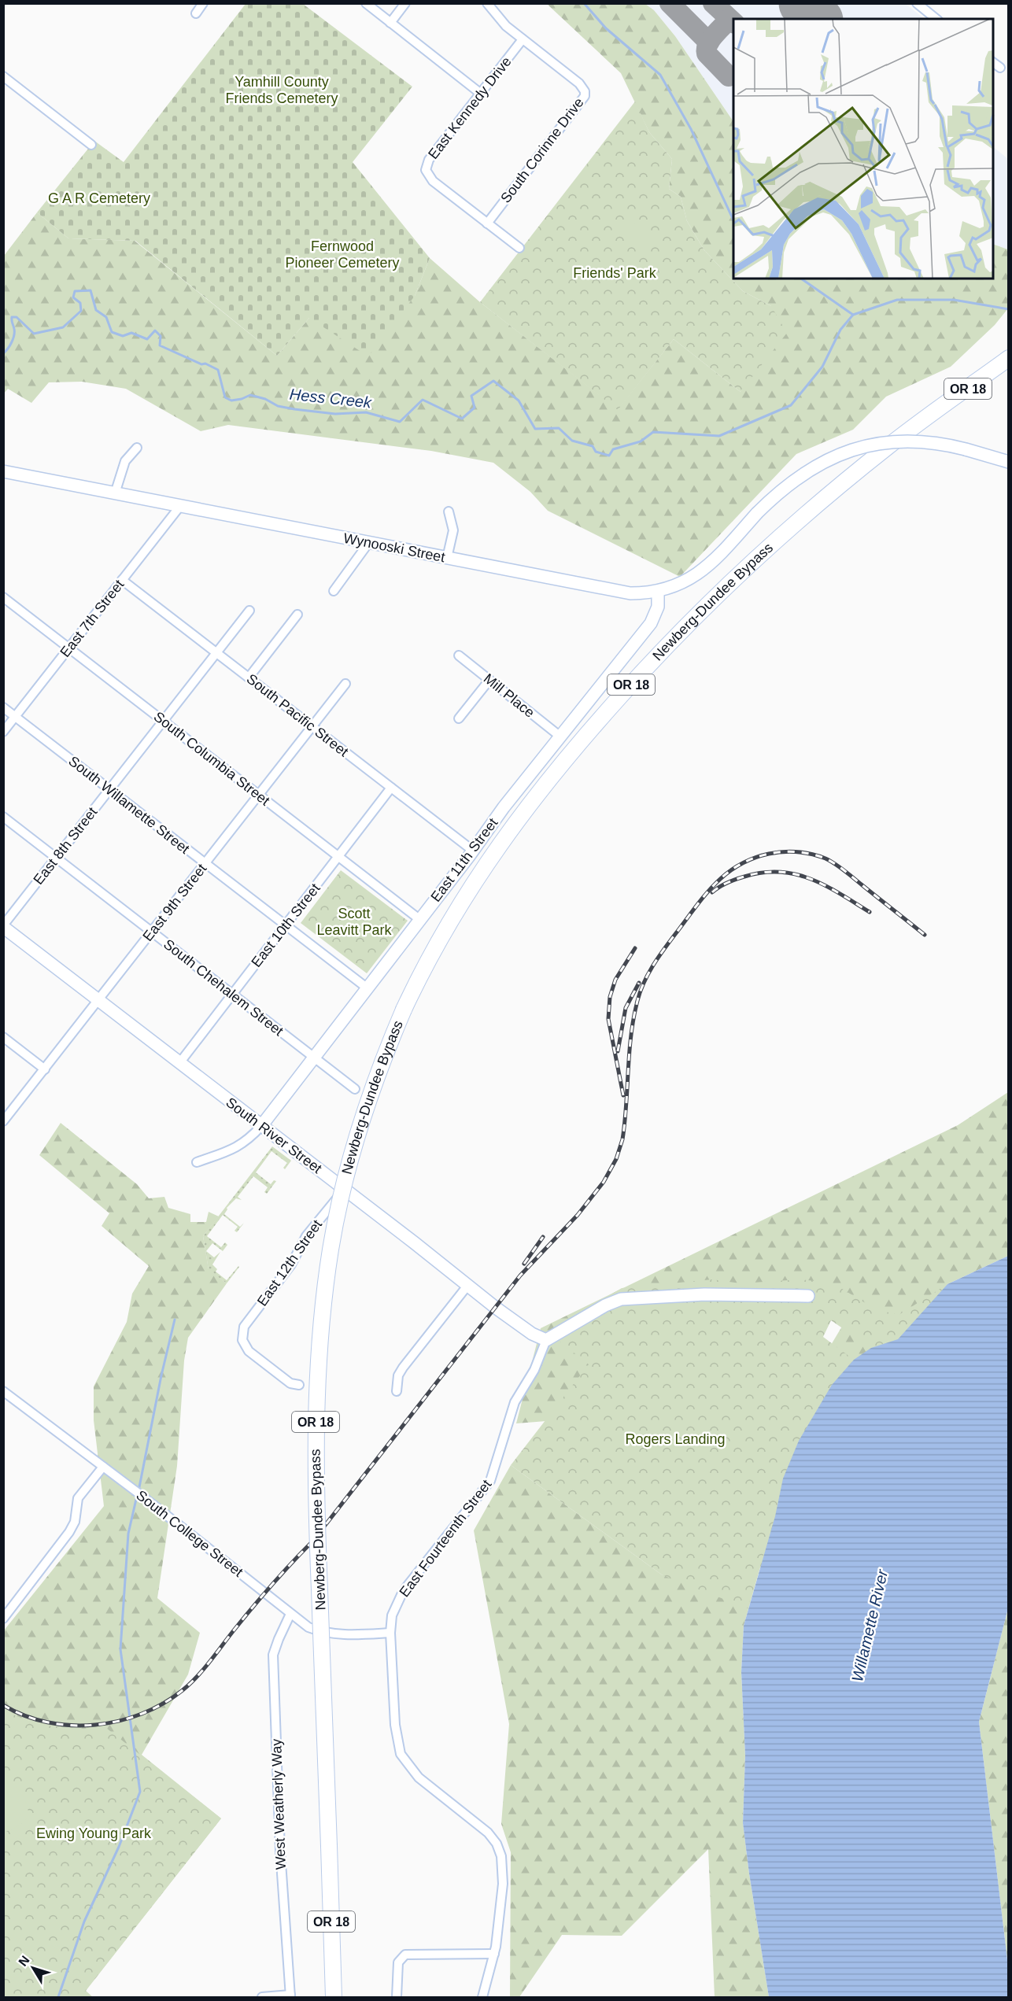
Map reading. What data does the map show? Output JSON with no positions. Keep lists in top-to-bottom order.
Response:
{
  "streets": {
    "highway": ["OR 18", "Newberg-Dundee Bypass"],
    "street": [
      "East Kennedy Drive",
      "South Corinne Drive",
      "Wynooski Street",
      "East 7th Street",
      "Mill Place",
      "South Pacific Street",
      "South Columbia Street",
      "South Willamette Street",
      "East 8th Street",
      "East 11th Street",
      "East 9th Street",
      "East 10th Street",
      "South Chehalem Street",
      "South River Street",
      "East 12th Street",
      "South College Street",
      "East Fourteenth Street",
      "West Weatherly Way"
    ]
  },
  "crossings": [
    ["East Kennedy Drive", "South Corinne Drive"],
    ["Wynooski Street", "East 7th Street"],
    ["Wynooski Street", "East 11th Street"],
    ["East 7th Street", "South Pacific Street"],
    ["East 7th Street", "South Columbia Street"],
    ["East 7th Street", "South Willamette Street"],
    ["Mill Place", "East 11th Street"],
    ["South Pacific Street", "East 8th Street"],
    ["South Pacific Street", "East 11th Street"],
    ["South Pacific Street", "East 9th Street"],
    ["South Pacific Street", "East 10th Street"],
    ["South Columbia Street", "East 8th Street"],
    ["South Columbia Street", "East 11th Street"],
    ["South Columbia Street", "East 9th Street"],
    ["South Columbia Street", "East 10th Street"],
    ["South Willamette Street", "East 8th Street"],
    ["South Willamette Street", "East 11th Street"],
    ["South Willamette Street", "East 9th Street"],
    ["South Willamette Street", "East 10th Street"],
    ["East 8th Street", "South Chehalem Street"],
    ["East 8th Street", "South River Street"],
    ["East 11th Street", "South Chehalem Street"],
    ["East 11th Street", "South River Street"],
    ["East 9th Street", "South Chehalem Street"],
    ["East 9th Street", "South River Street"],
    ["East 10th Street", "South Chehalem Street"],
    ["East 10th Street", "South River Street"],
    ["South River Street", "East 12th Street"],
    ["South River Street", "East Fourteenth Street"],
    ["South College Street", "East Fourteenth Street"],
    ["South College Street", "West Weatherly Way"]
  ],
  "water": ["Hess Creek", "Willamette River"],
  "parks": [
    "Yamhill County Friends Cemetery",
    "G A R Cemetery",
    "Fernwood Pioneer Cemetery",
    "Friends' Park",
    "Scott Leavitt Park",
    "Rogers Landing",
    "Ewing Young Park"
  ],
  "north": "top left"
}
